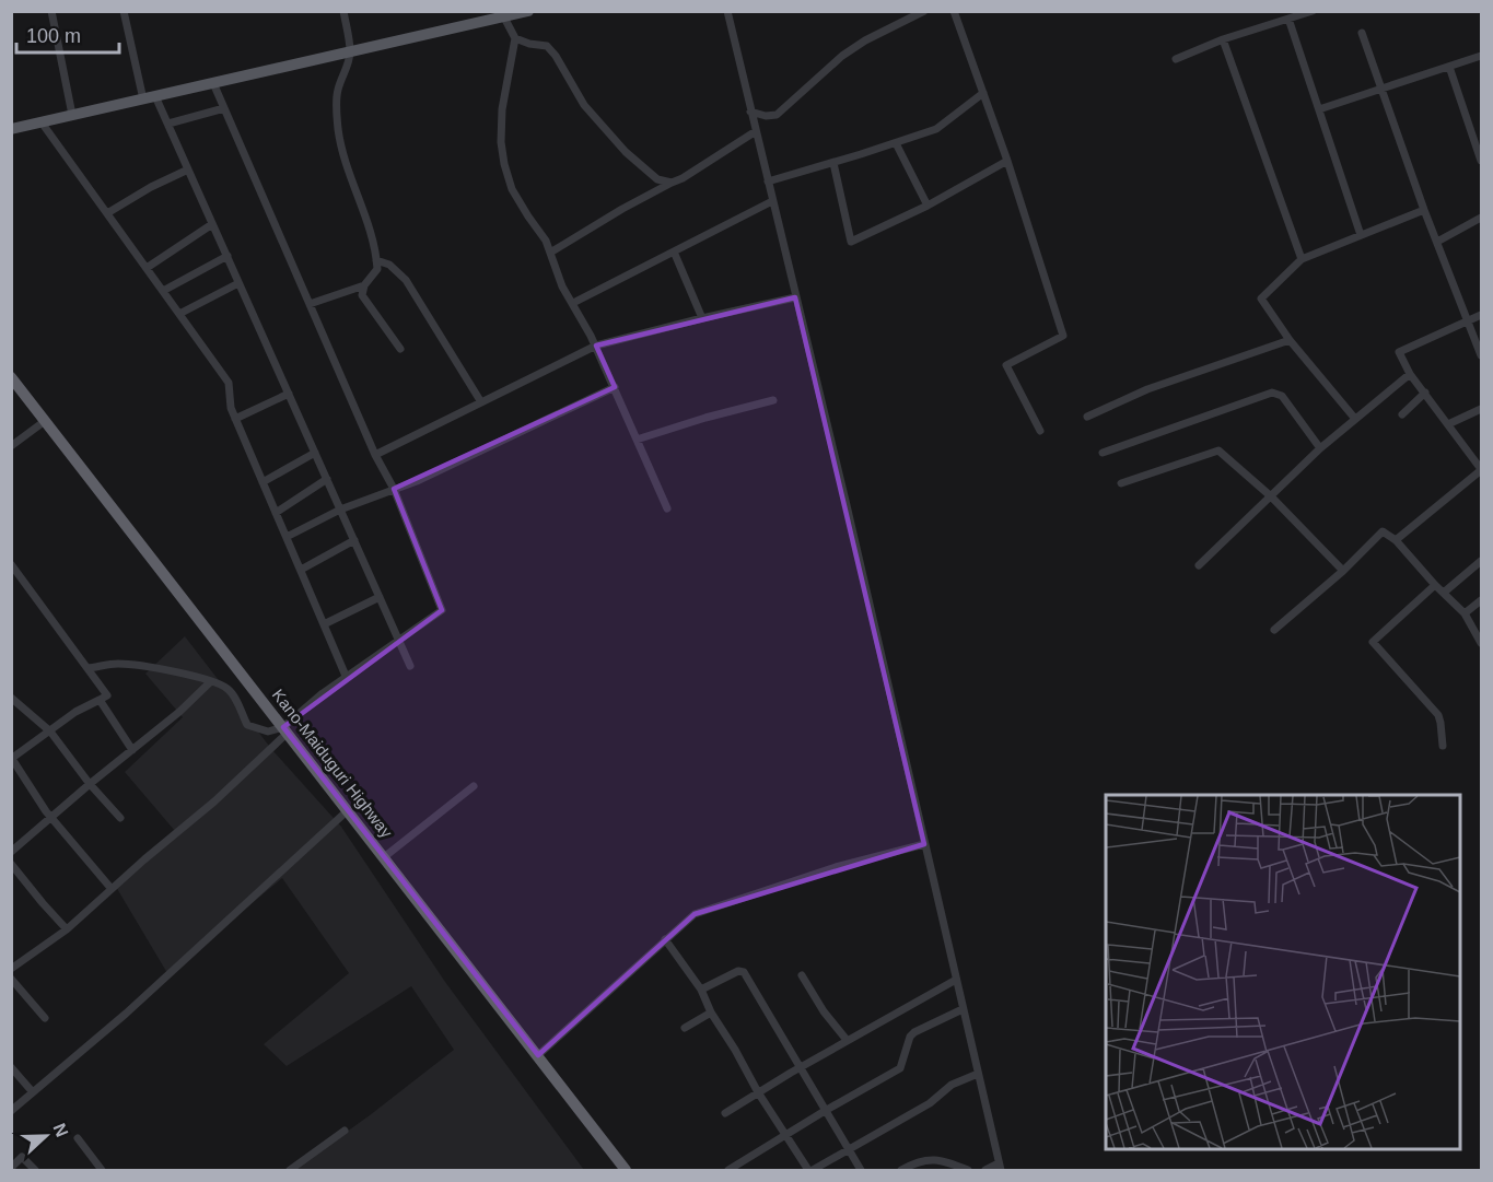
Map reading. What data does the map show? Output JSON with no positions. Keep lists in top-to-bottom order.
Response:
{
  "streets": {
    "highway": ["Kano-Maiduguri Highway"]
  },
  "scale_bar": "100 m",
  "north": "right"
}
